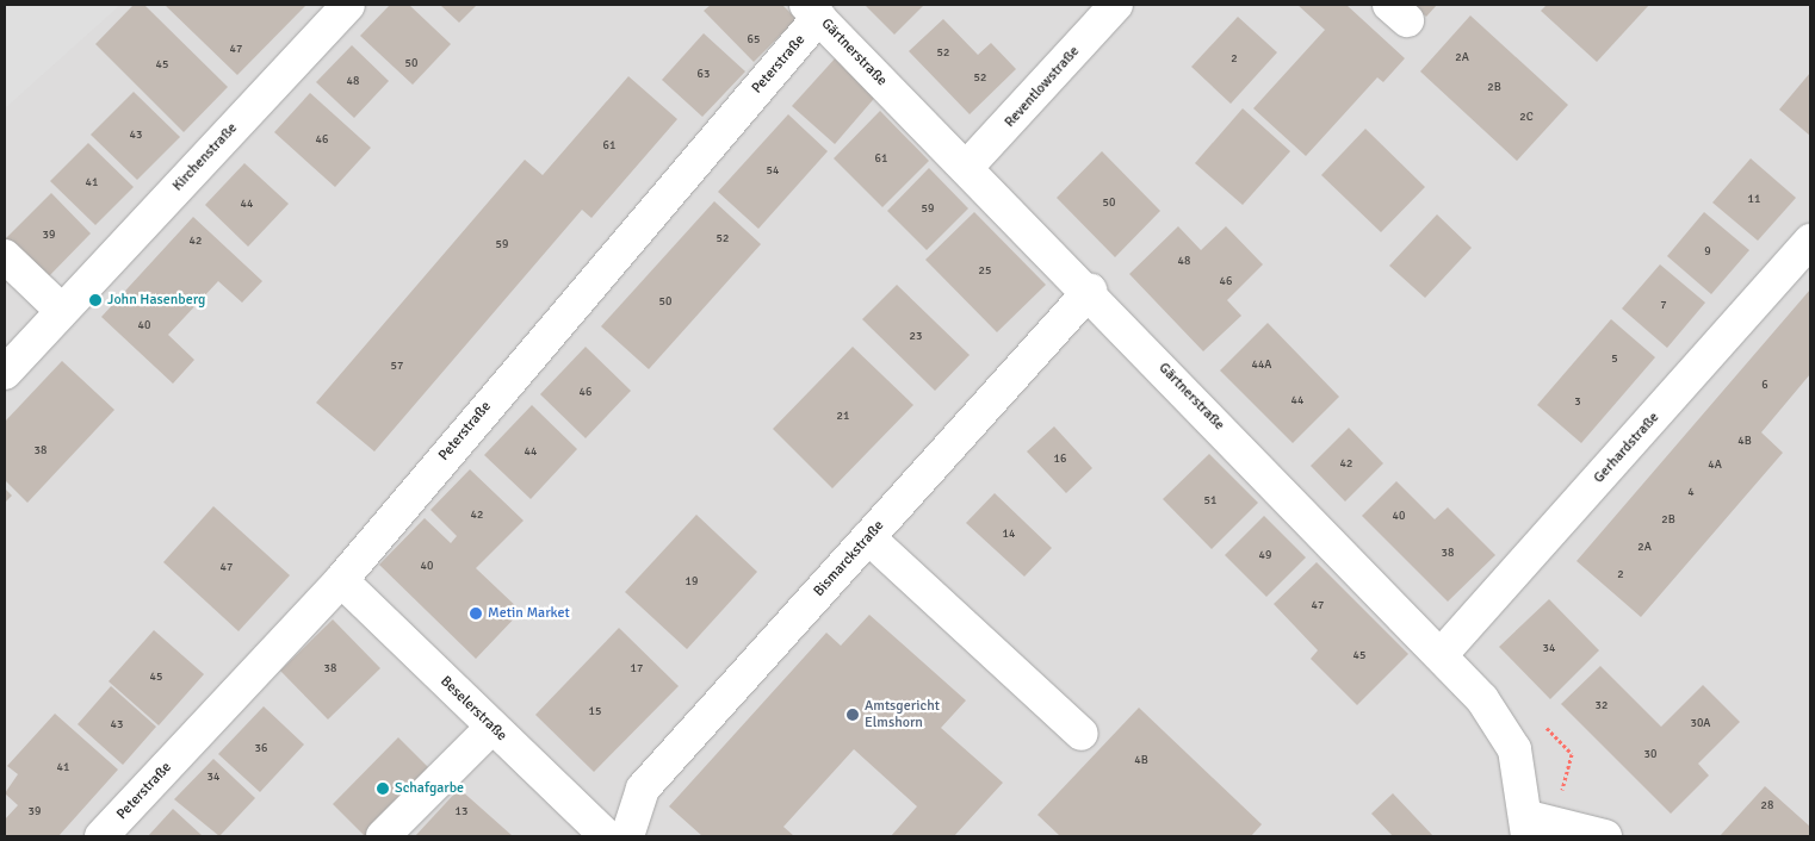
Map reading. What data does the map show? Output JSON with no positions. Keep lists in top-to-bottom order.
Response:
{
  "streets": {
    "street": [
      "Gärtnerstraße",
      "Peterstraße",
      "Reventlowstraße",
      "Kirchenstraße",
      "Gerhardstraße",
      "Bismarckstraße",
      "Beselerstraße"
    ]
  },
  "crossings": [
    ["Gärtnerstraße", "Peterstraße"],
    ["Gärtnerstraße", "Reventlowstraße"],
    ["Gärtnerstraße", "Gerhardstraße"],
    ["Gärtnerstraße", "Bismarckstraße"],
    ["Peterstraße", "Beselerstraße"]
  ],
  "places": [
    "John Hasenberg",
    "Metin Market",
    "Amtsgericht Elmshorn",
    "Schafgarbe"
  ],
  "house_numbers": [
    "65",
    "47",
    "52",
    "2A",
    "2",
    "50",
    "45",
    "63",
    "52",
    "48",
    "2B",
    "2C",
    "43",
    "46",
    "61",
    "61",
    "54",
    "41",
    "11",
    "50",
    "44",
    "59",
    "39",
    "52",
    "42",
    "59",
    "9",
    "48",
    "25",
    "46",
    "50",
    "7",
    "40",
    "23",
    "5",
    "44A",
    "57",
    "6",
    "46",
    "44",
    "3",
    "21",
    "4B",
    "38",
    "44",
    "16",
    "42",
    "4A",
    "4",
    "51",
    "42",
    "40",
    "2B",
    "14",
    "2A",
    "38",
    "49",
    "40",
    "47",
    "2",
    "19",
    "47",
    "34",
    "45",
    "38",
    "17",
    "45",
    "32",
    "15",
    "30A",
    "43",
    "36",
    "30",
    "4B",
    "41",
    "34",
    "28",
    "39",
    "13"
  ]
}
